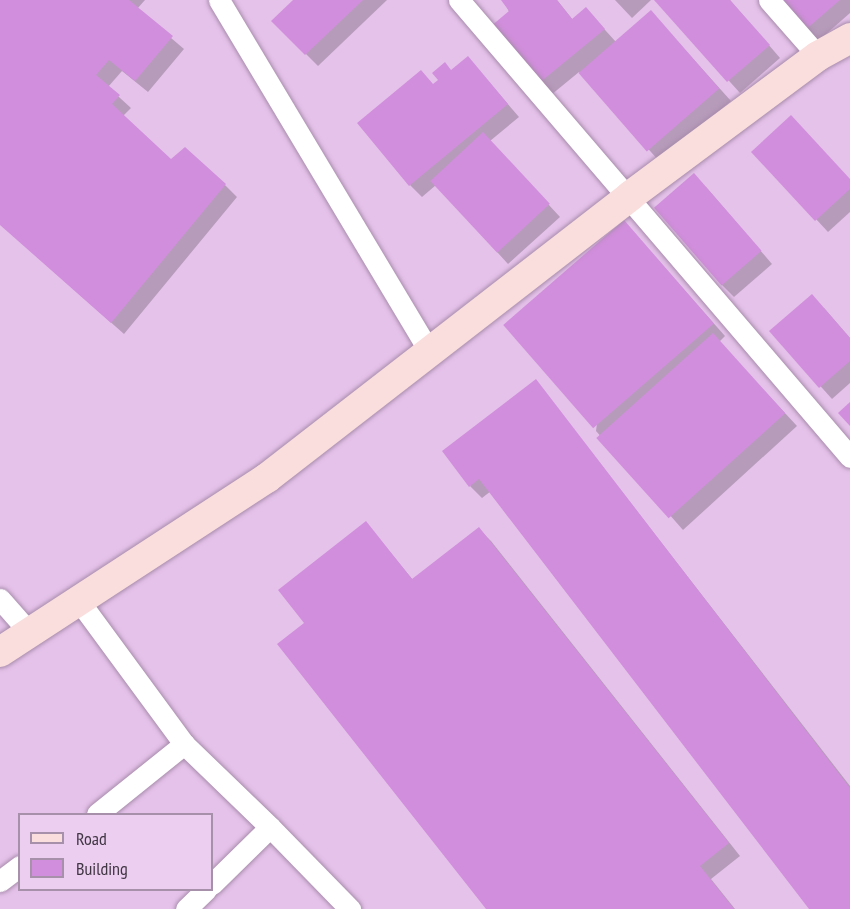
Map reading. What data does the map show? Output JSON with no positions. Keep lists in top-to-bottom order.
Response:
{
  "legend": ["Road", "Building"]
}
